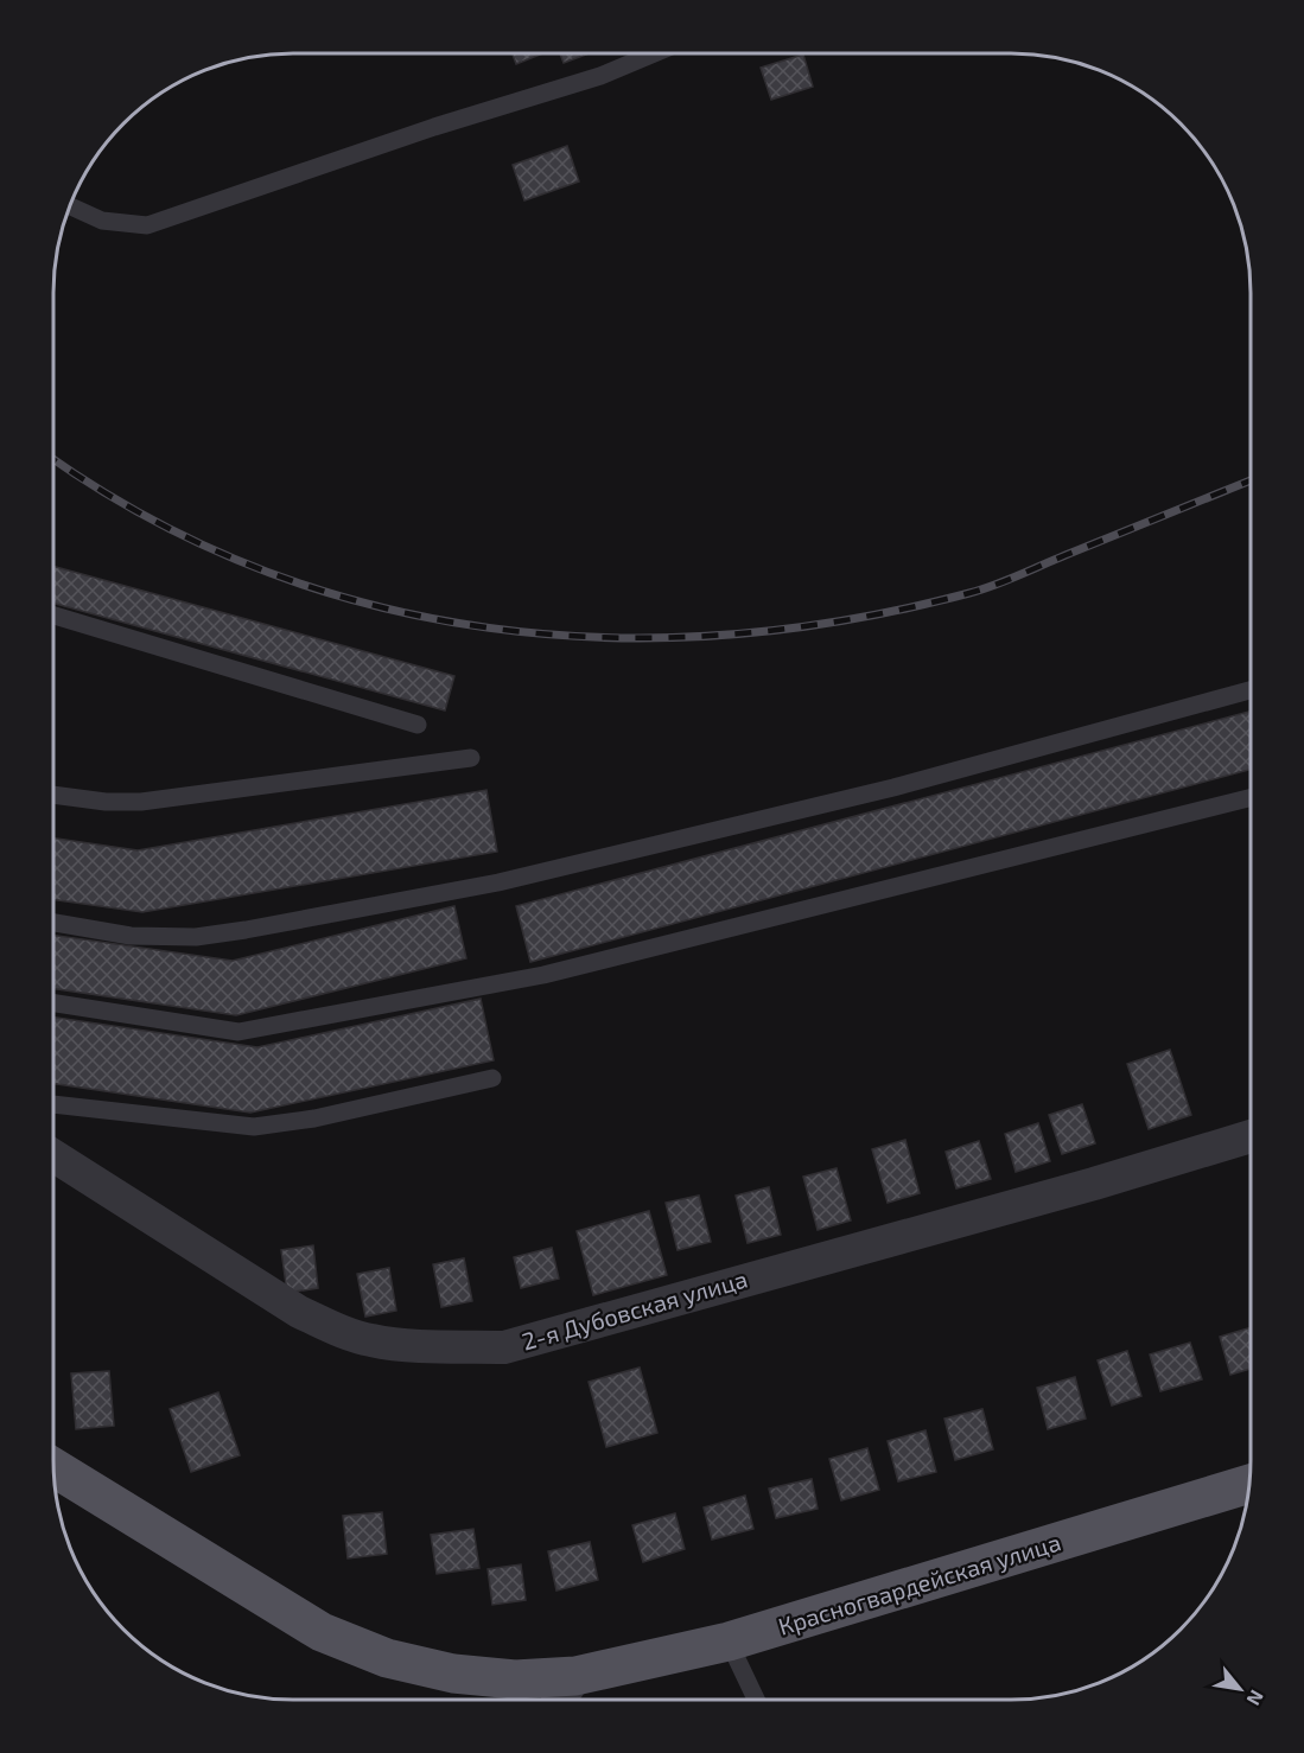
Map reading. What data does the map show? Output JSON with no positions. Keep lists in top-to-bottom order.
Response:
{
  "streets": {
    "main road": ["Красногвардейская улица"],
    "street": ["2-я Дубовская улица"]
  },
  "north": "bottom right"
}
